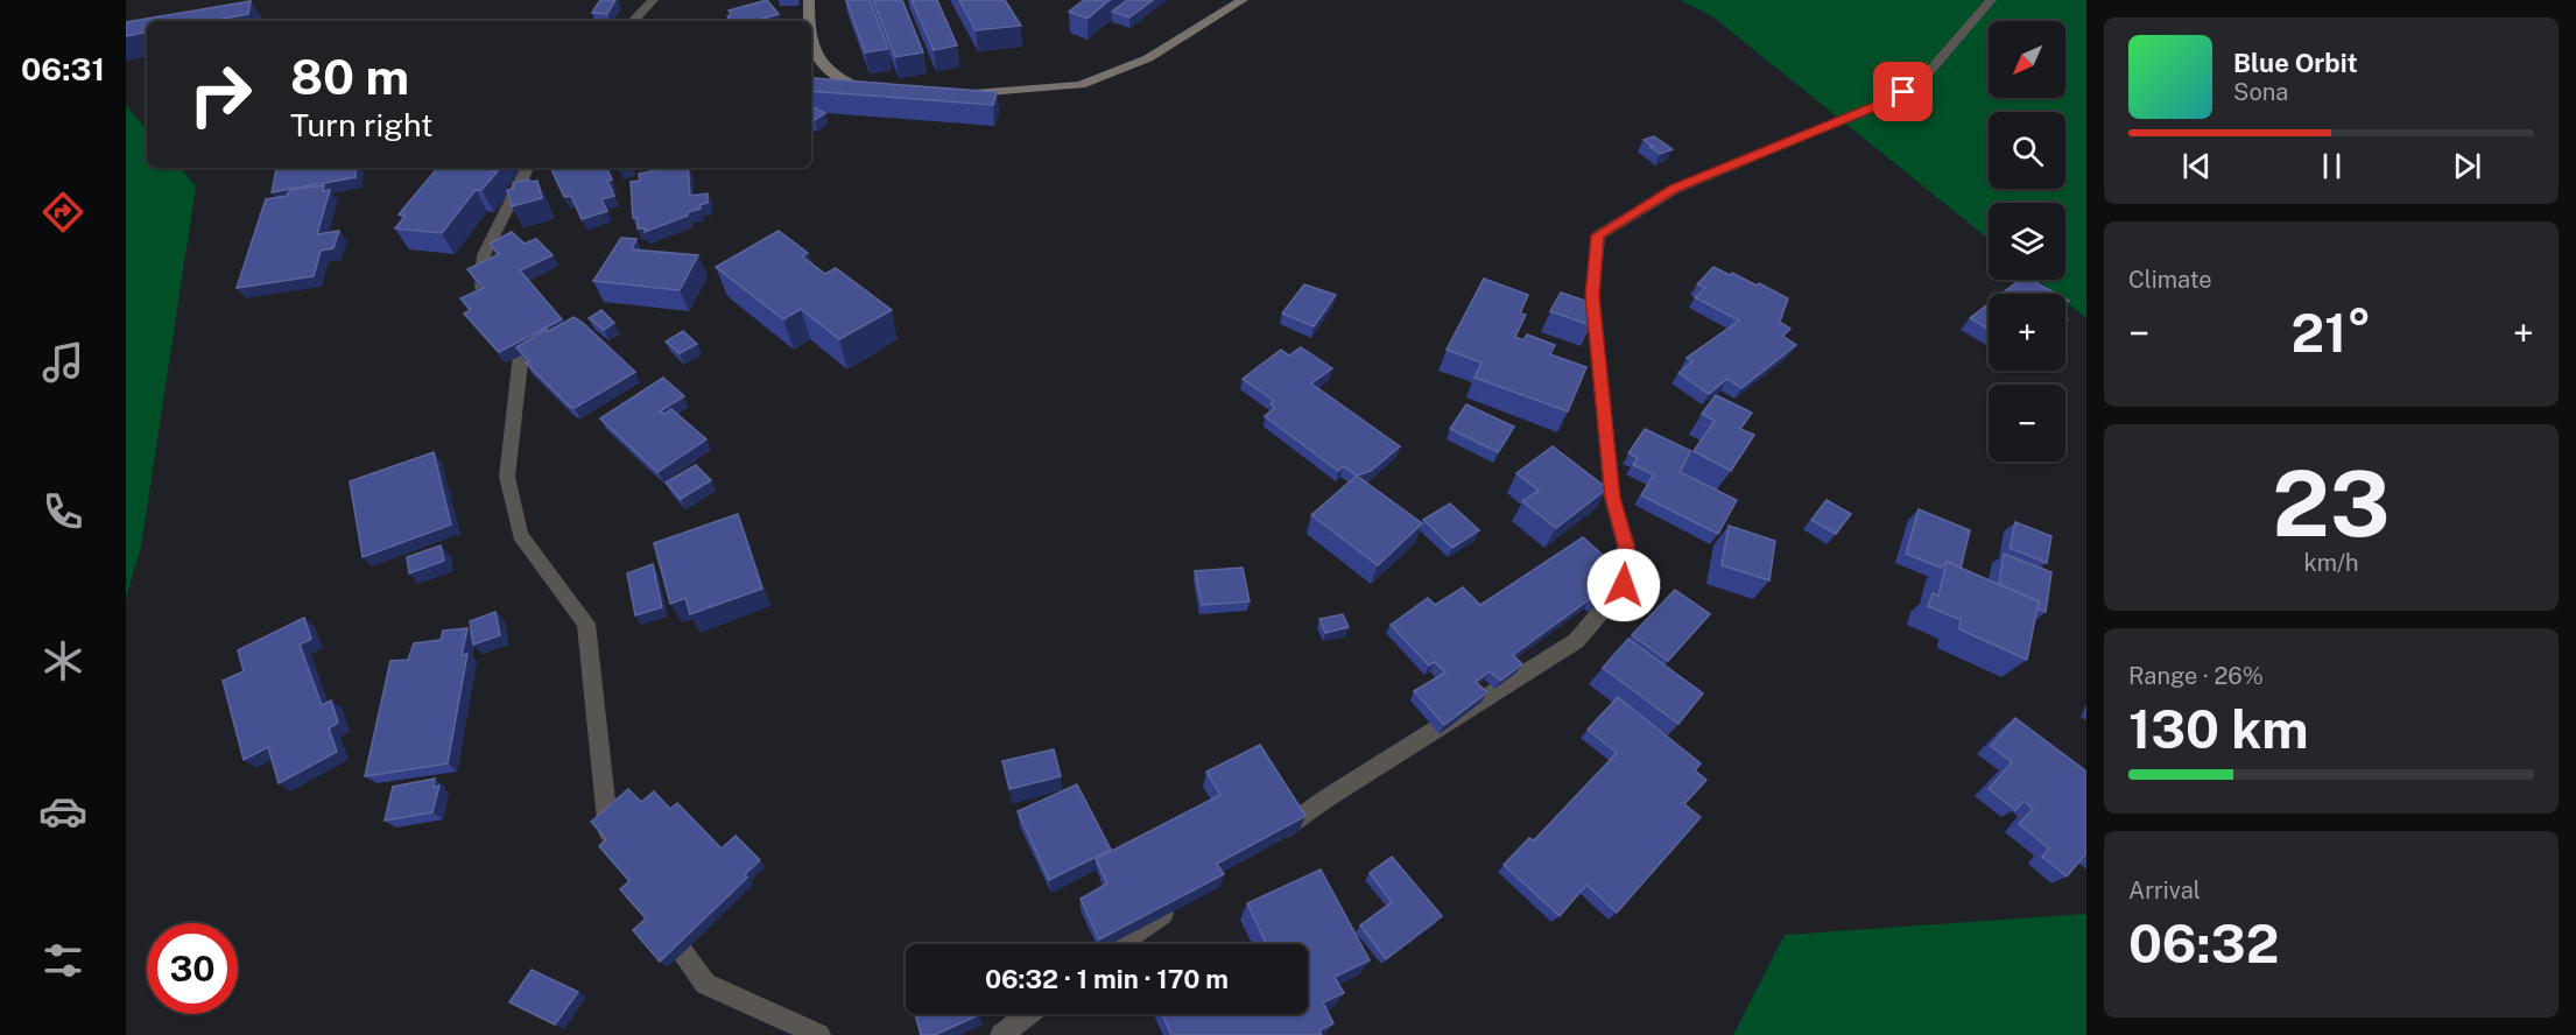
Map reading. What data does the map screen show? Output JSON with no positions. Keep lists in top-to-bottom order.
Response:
{
  "north": "bottom left",
  "page": {
    "tabs": "06:31",
    "map_buttons": ["+", "−"],
    "turn": ["80 m", "Turn right"],
    "song": ["Blue Orbit", "Sona"],
    "tile": [
      "Climate",
      ["23", "km/h"],
      ["Range · 26%", "130 km"],
      ["Arrival", "06:32"]
    ],
    "heat": ["−", "21°", "+"],
    "limit": "30",
    "trip": "06:32 · 1 min · 170 m"
  }
}
